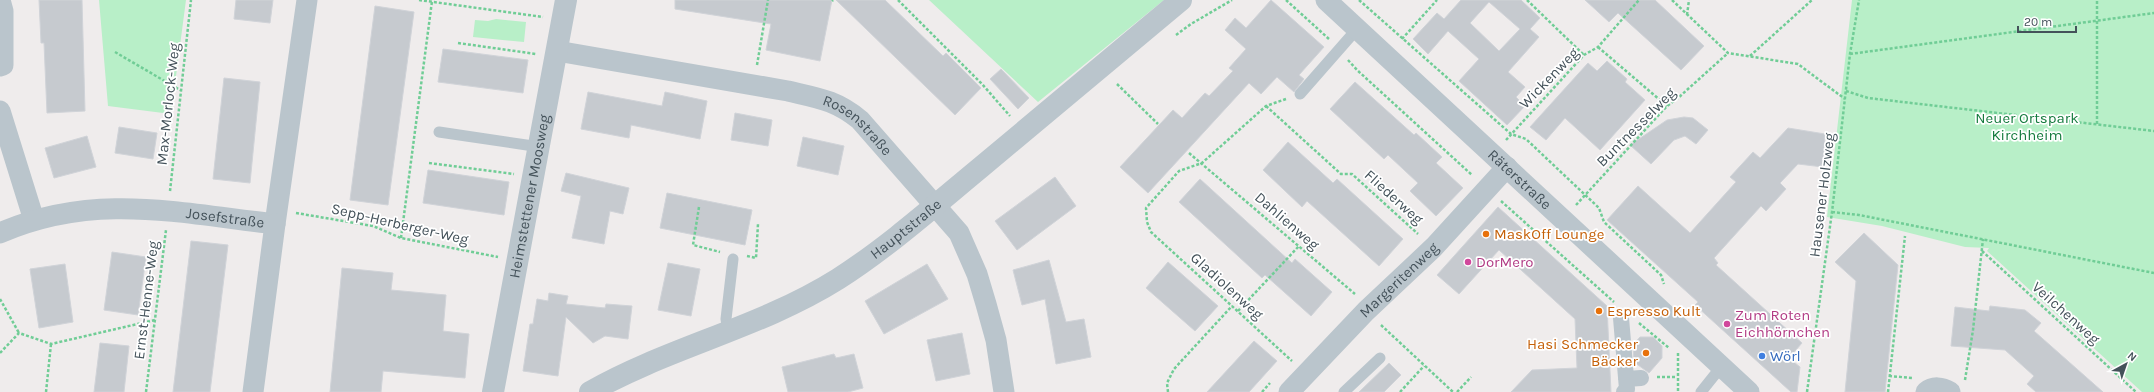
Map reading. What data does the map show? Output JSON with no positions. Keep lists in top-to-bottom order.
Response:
{
  "streets": {
    "street": [
      "Rosenstraße",
      "Räterstraße",
      "Heimstettener Moosweg",
      "Josefstraße",
      "Hauptstraße",
      "Margeritenweg"
    ],
    "path": [
      "Wickenweg",
      "Max-Morlock-Weg",
      "Buntnesselweg",
      "Hausener Holzweg",
      "Fliederweg",
      "Dahlienweg",
      "Sepp-Herberger-Weg",
      "Gladiolenweg",
      "Ernst-Henne-Weg",
      "Veilchenweg"
    ]
  },
  "crossings": [
    ["Wickenweg", "Räterstraße"],
    ["Wickenweg", "Margeritenweg"],
    ["Max-Morlock-Weg", "Josefstraße"],
    ["Max-Morlock-Weg", "Ernst-Henne-Weg"],
    ["Buntnesselweg", "Räterstraße"],
    ["Rosenstraße", "Heimstettener Moosweg"],
    ["Rosenstraße", "Hauptstraße"],
    ["Räterstraße", "Margeritenweg"],
    ["Heimstettener Moosweg", "Sepp-Herberger-Weg"],
    ["Fliederweg", "Margeritenweg"],
    ["Josefstraße", "Sepp-Herberger-Weg"],
    ["Josefstraße", "Ernst-Henne-Weg"],
    ["Dahlienweg", "Margeritenweg"],
    ["Dahlienweg", "Gladiolenweg"],
    ["Margeritenweg", "Gladiolenweg"]
  ],
  "parks": ["Neuer Ortspark Kirchheim"],
  "places": [
    "MaskOff Lounge",
    "DorMero",
    "Espresso Kult",
    "Zum Roten Eichhörnchen",
    "Hasi Schmecker Bäcker",
    "Wörl"
  ],
  "scale_bar": "20 m",
  "north": "top right"
}
